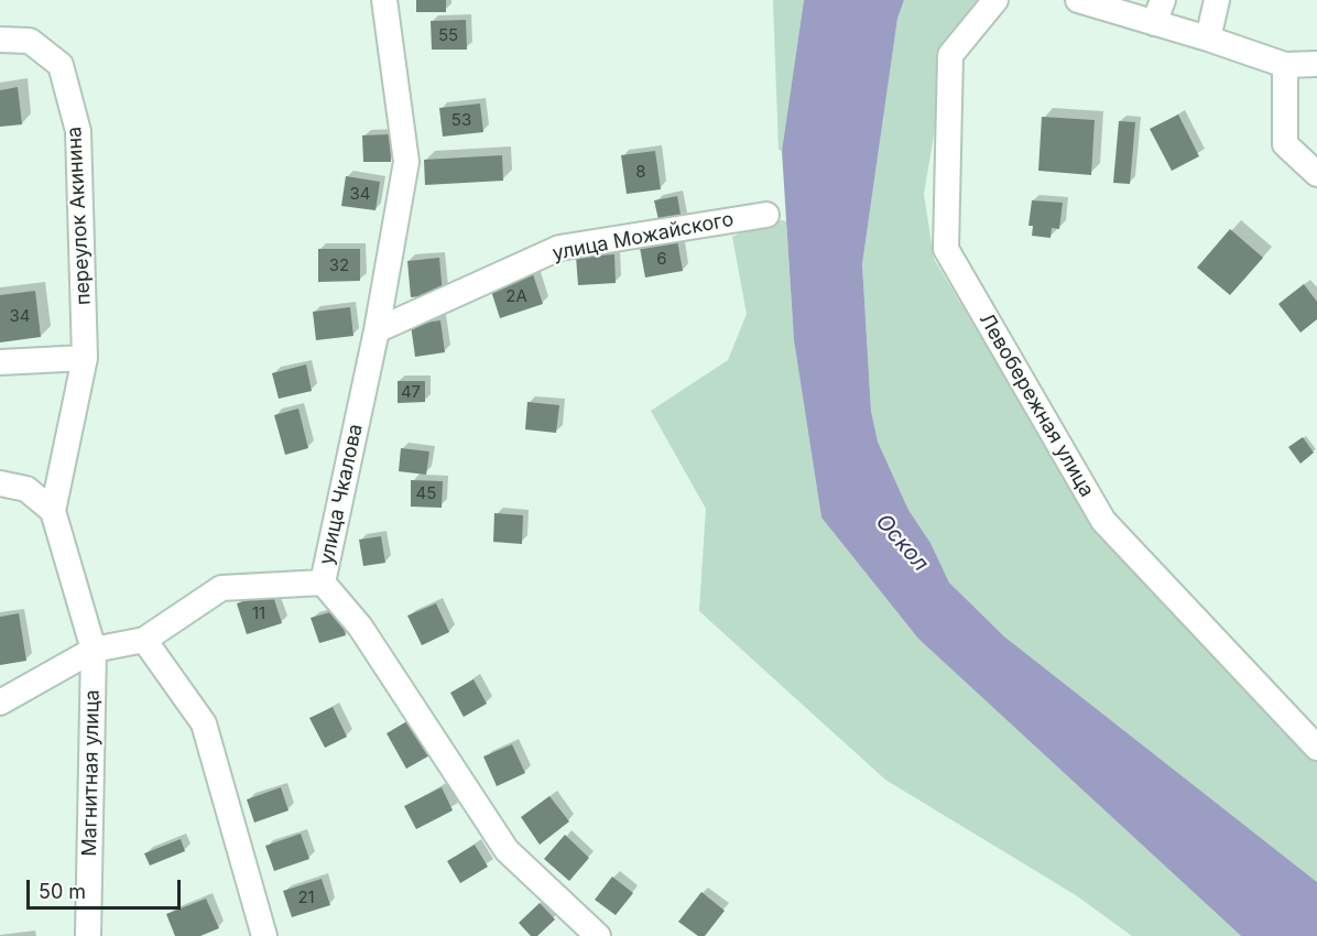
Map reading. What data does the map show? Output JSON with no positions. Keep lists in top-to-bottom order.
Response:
{
  "streets": {
    "street": [
      "переулок Акинина",
      "улица Можайского",
      "Левобережная улица",
      "улица Чкалова",
      "Магнитная улица"
    ]
  },
  "crossings": [
    ["переулок Акинина", "Магнитная улица"],
    ["улица Можайского", "улица Чкалова"]
  ],
  "water": ["Оскол"],
  "house_numbers": [
    "55",
    "53",
    "8",
    "34",
    "6",
    "32",
    "2А",
    "34",
    "47",
    "45",
    "11",
    "21"
  ],
  "scale_bar": "50 m"
}
